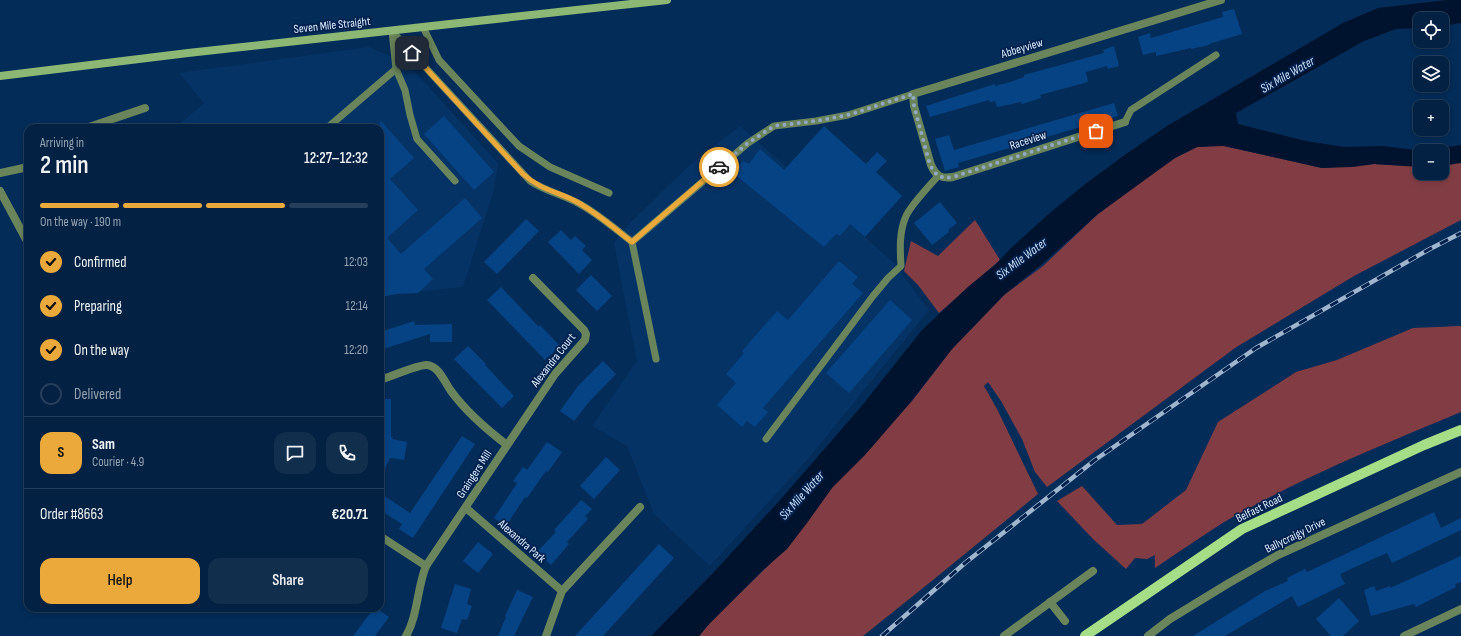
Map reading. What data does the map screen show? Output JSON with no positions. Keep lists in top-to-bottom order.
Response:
{
  "streets": {
    "main road": ["Seven Mile Straight", "Belfast Road"],
    "street": [
      "Abbeyview",
      "Raceview",
      "Alexandra Court",
      "Graingers Mill",
      "Ballycraigy Drive",
      "Alexandra Park"
    ]
  },
  "crossings": [
    ["Alexandra Court", "Graingers Mill"],
    ["Graingers Mill", "Alexandra Park"]
  ],
  "water": ["Six Mile Water"],
  "page": {
    "map_buttons": ["+", "−"],
    "heading": ["2 min", "Arriving in", "12:27–12:32"],
    "panel": [
      "Sam",
      "Courier · 4.9",
      "Order #8663",
      "€20.71"
    ],
    "bar": "On the way · 190 m",
    "list": [
      ["Confirmed", "12:03"],
      ["Preparing", "12:14"],
      ["On the way", "12:20"],
      "Delivered"
    ],
    "round": "S",
    "buttons": ["Help", "Share"]
  }
}
